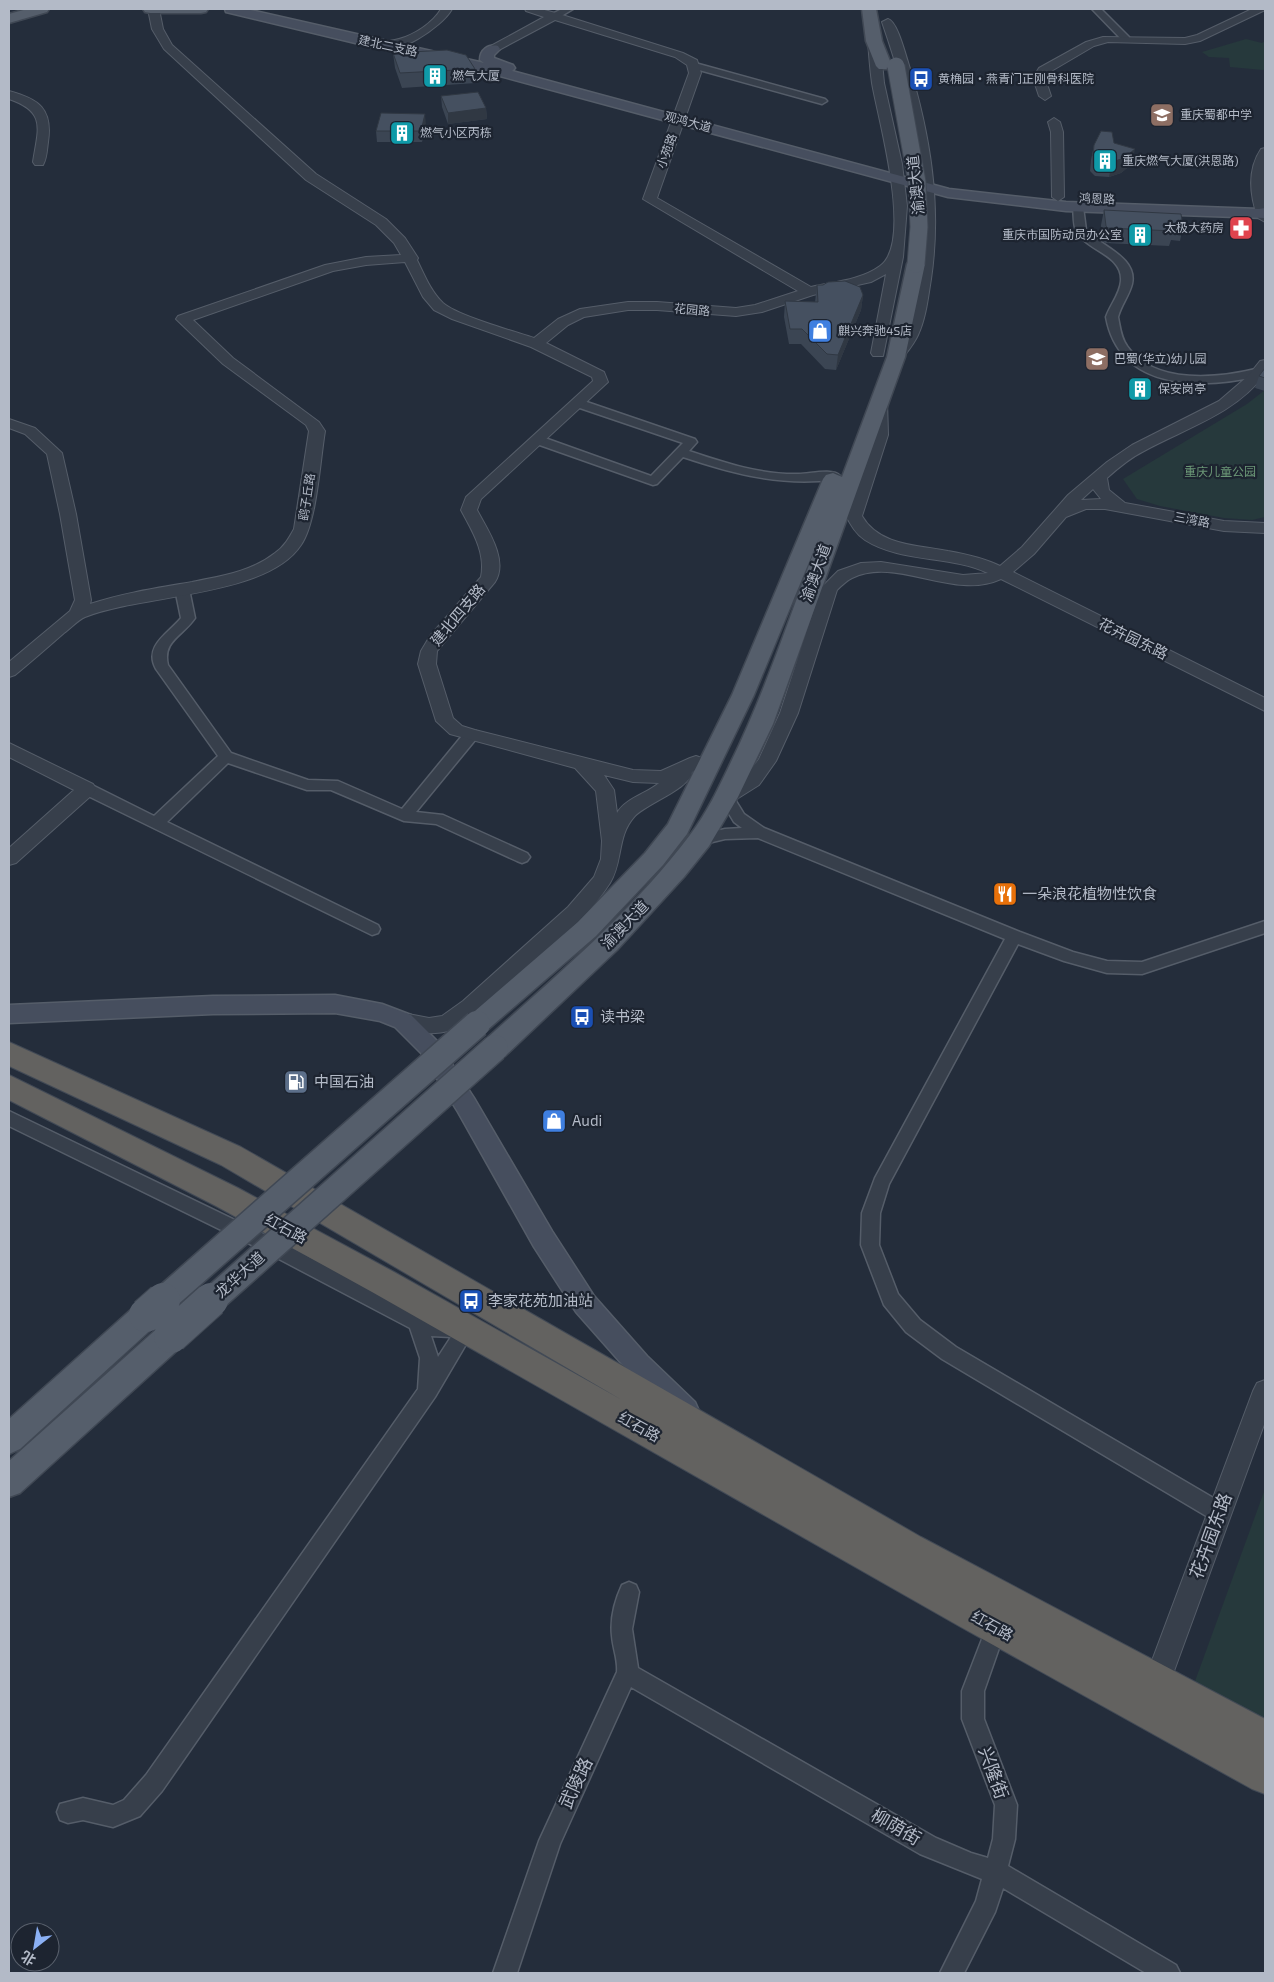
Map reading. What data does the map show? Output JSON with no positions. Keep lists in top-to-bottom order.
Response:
{
  "streets": {
    "highway": ["红石路"],
    "main road": [
      "建北二支路",
      "观鸿大道",
      "渝澳大道",
      "鸿恩路",
      "龙华大道"
    ],
    "street": [
      "小苑路",
      "花园路",
      "鹞子丘路",
      "三湾路",
      "建北四支路",
      "花卉园东路",
      "兴隆街",
      "武陵路",
      "柳荫街"
    ]
  },
  "crossings": [
    ["建北二支路", "观鸿大道"],
    ["观鸿大道", "小苑路"],
    ["观鸿大道", "鸿恩路"],
    ["小苑路", "花园路"],
    ["渝澳大道", "花园路"],
    ["渝澳大道", "花卉园东路"],
    ["渝澳大道", "龙华大道"],
    ["花园路", "建北四支路"],
    ["花卉园东路", "红石路"],
    ["红石路", "兴隆街"],
    ["兴隆街", "柳荫街"],
    ["武陵路", "柳荫街"]
  ],
  "parks": ["重庆儿童公园"],
  "places": {
    "building": [
      "燃气大厦",
      "燃气小区丙栋",
      "重庆燃气大厦(洪恩路)",
      "重庆市国防动员办公室",
      "保安岗亭"
    ],
    "bus stop": ["黄桷园‧燕青门正刚骨科医院", "读书梁", "李家花苑加油站"],
    "school or university": ["重庆蜀都中学", "巴蜀(华立)幼儿园"],
    "pharmacy": ["太极大药房"],
    "shop": ["麒兴奔驰4S店", "Audi"],
    "restaurant": ["一朵浪花植物性饮食"],
    "fuel station": ["中国石油"]
  },
  "north": "bottom left"
}
